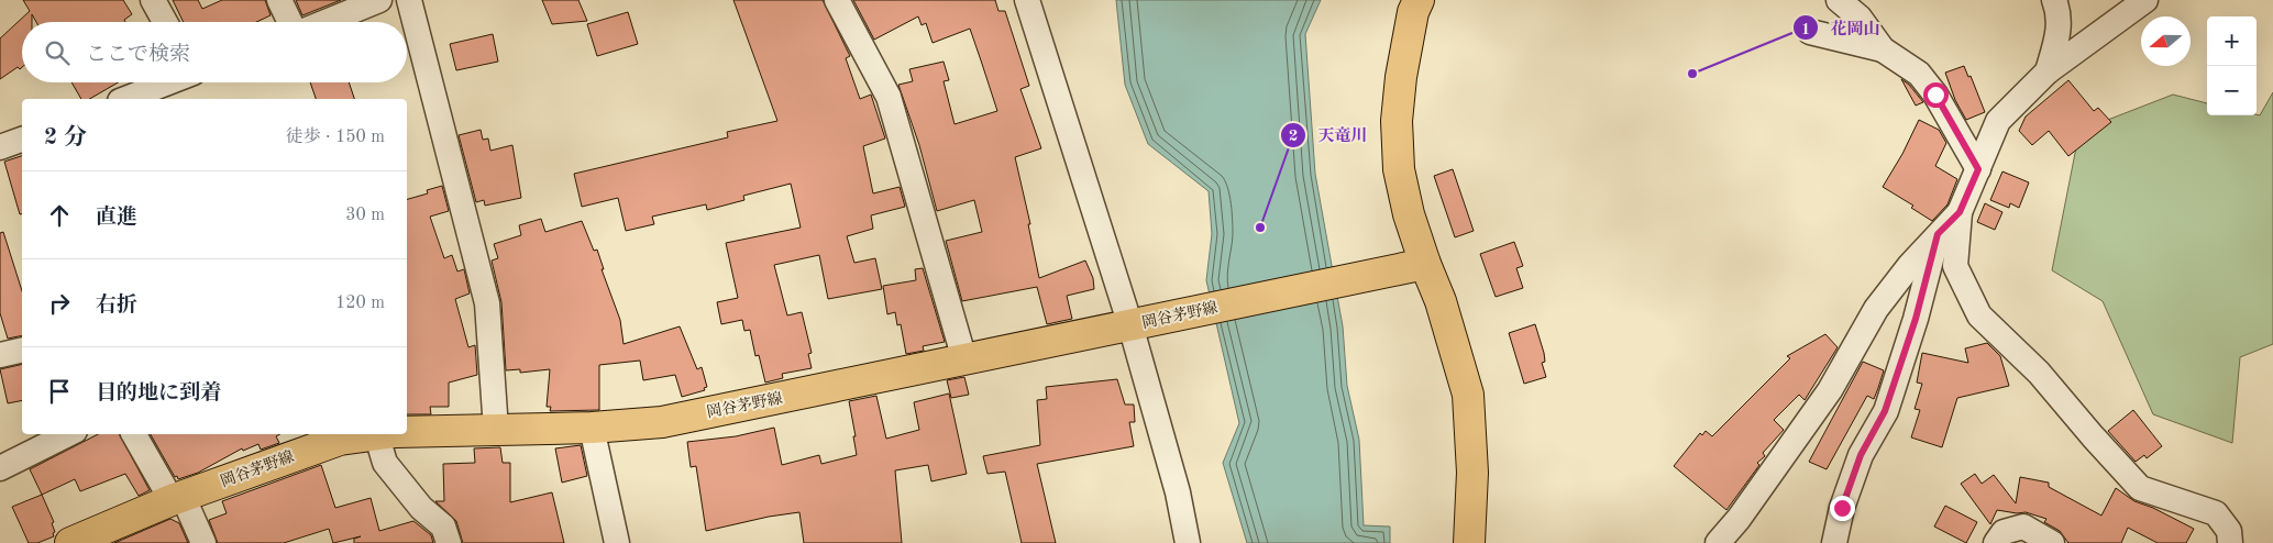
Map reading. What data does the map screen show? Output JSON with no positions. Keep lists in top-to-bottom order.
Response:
{
  "streets": {
    "main road": ["岡谷茅野線"]
  },
  "places": ["花岡山", "天竜川"],
  "north": "left",
  "page": {
    "map_buttons": ["+", "−"],
    "search": "ここで検索",
    "heading": ["2 分", "徒歩 · 150 m"],
    "list": [
      ["直進", "30 m"],
      ["右折", "120 m"],
      "目的地に到着"
    ]
  }
}
